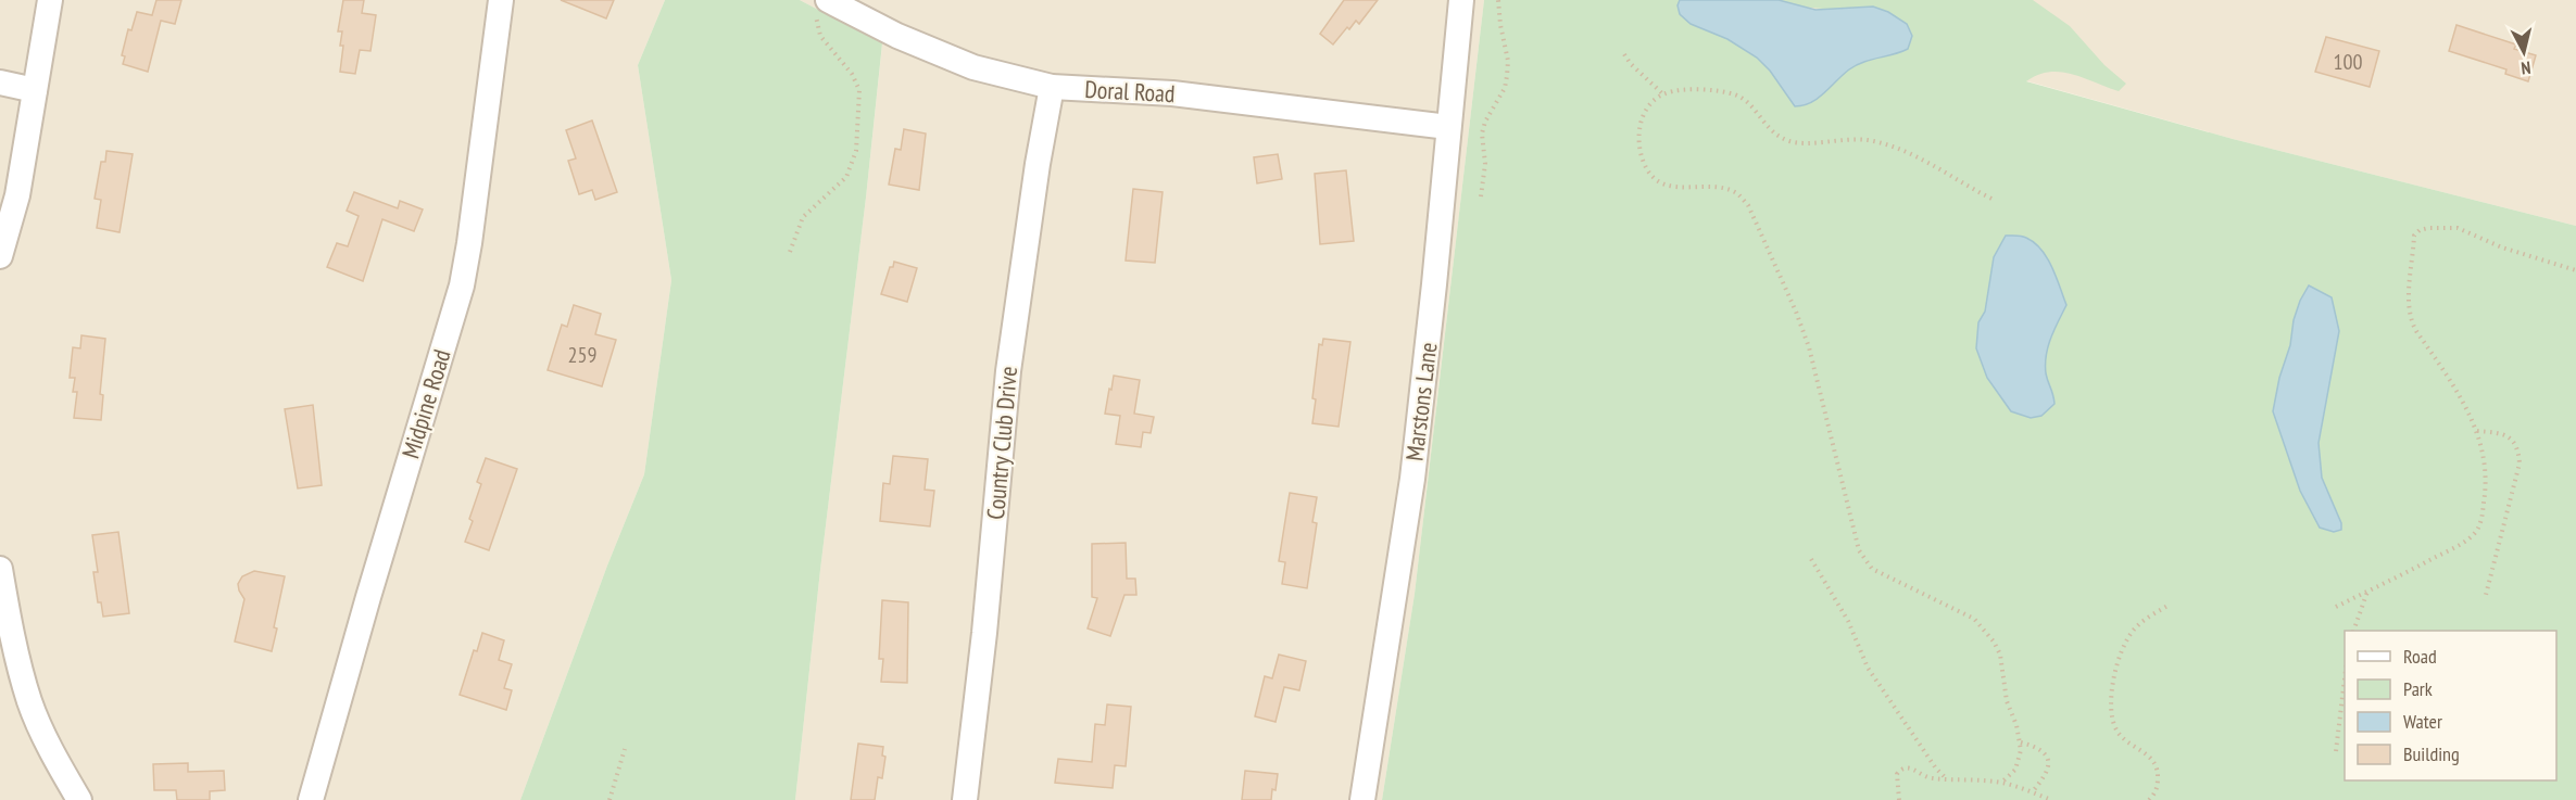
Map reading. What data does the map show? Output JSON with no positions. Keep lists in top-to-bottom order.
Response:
{
  "streets": {
    "street": [
      "Doral Road",
      "Marstons Lane",
      "Midpine Road",
      "Country Club Drive"
    ]
  },
  "crossings": [
    ["Doral Road", "Marstons Lane"],
    ["Doral Road", "Country Club Drive"]
  ],
  "house_numbers": ["100", "259"],
  "legend": [
    "Road",
    "Park",
    "Water",
    "Building"
  ],
  "north": "bottom"
}
